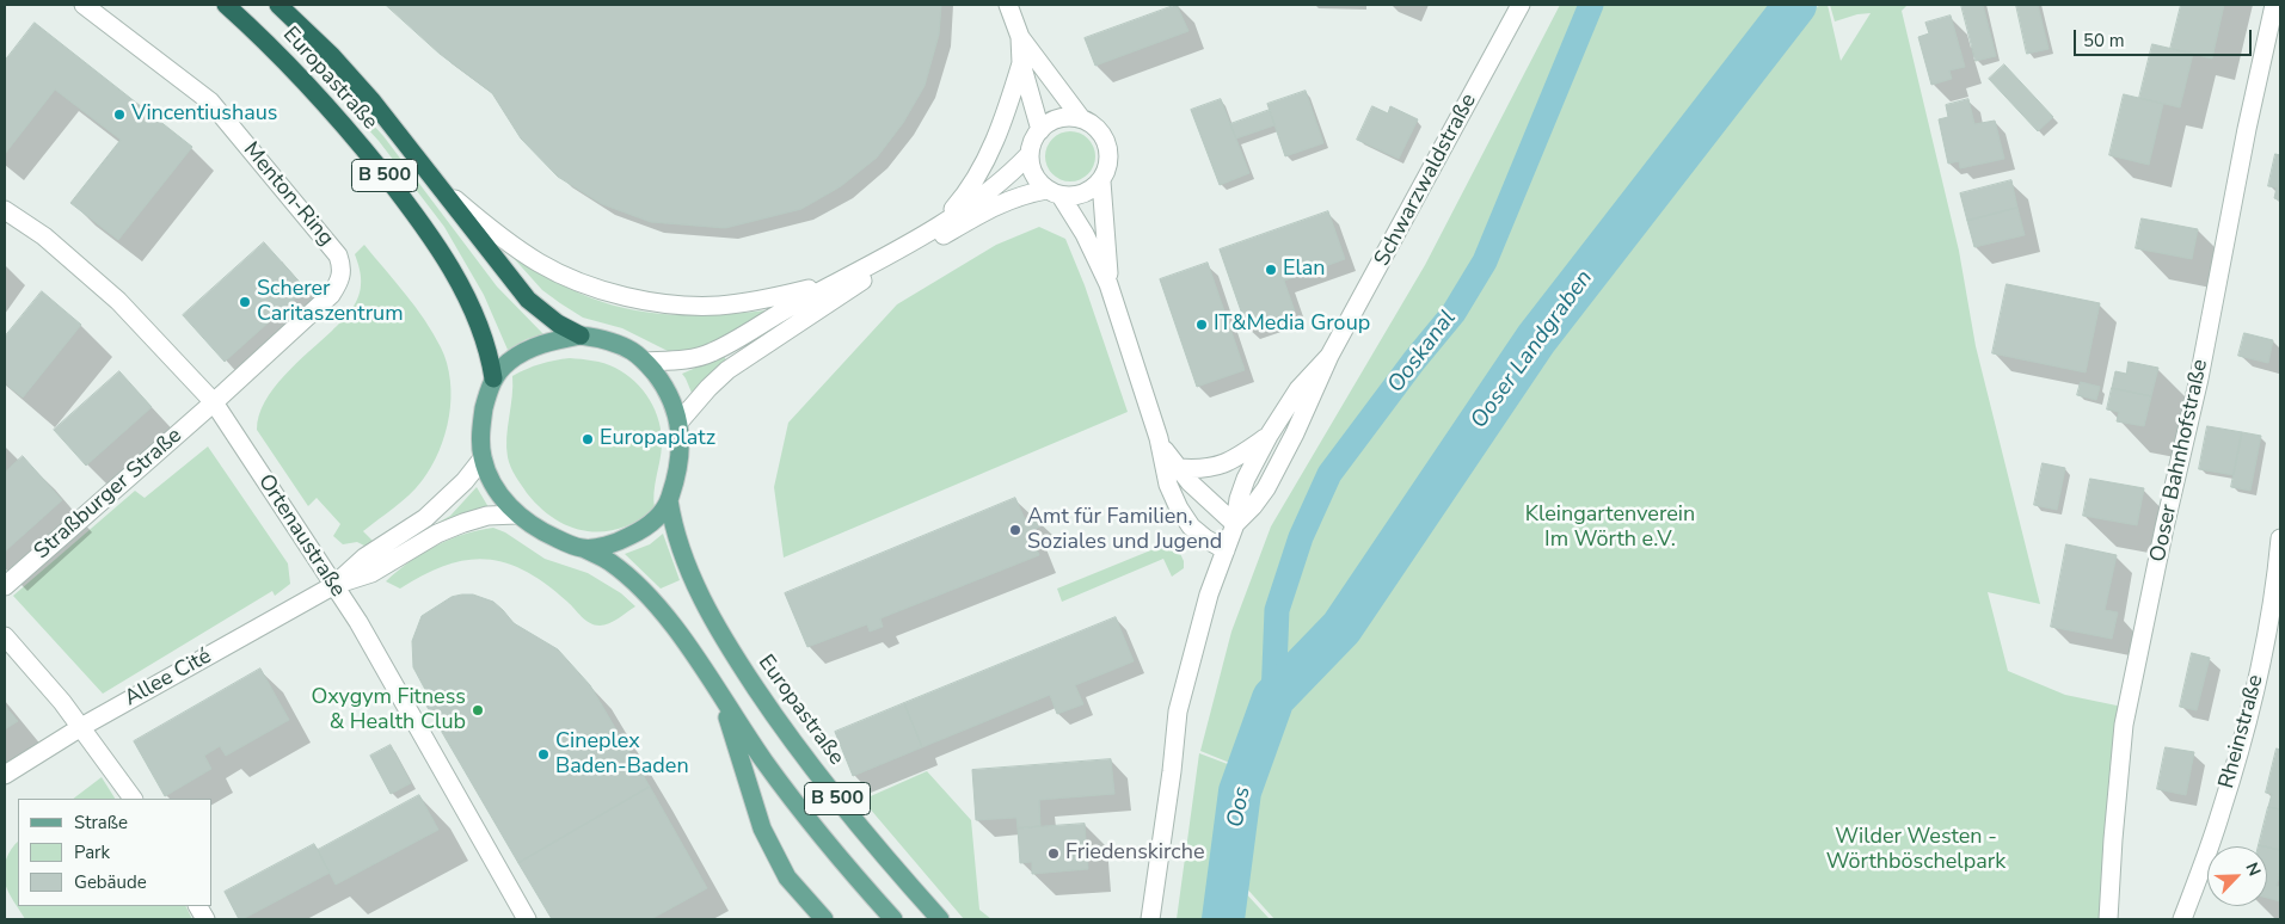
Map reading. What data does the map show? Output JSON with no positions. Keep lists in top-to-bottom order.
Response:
{
  "streets": {
    "highway": ["Europastraße", "B 500"],
    "street": [
      "Schwarzwaldstraße",
      "Menton-Ring",
      "Ooser Bahnhofstraße",
      "Straßburger Straße",
      "Ortenaustraße",
      "Allee Cité",
      "Rheinstraße"
    ]
  },
  "crossings": [
    ["Europastraße", "B 500"],
    ["Europastraße", "Allee Cité"],
    ["B 500", "Allee Cité"],
    ["Menton-Ring", "Straßburger Straße"],
    ["Menton-Ring", "Ortenaustraße"],
    ["Straßburger Straße", "Ortenaustraße"],
    ["Ortenaustraße", "Allee Cité"]
  ],
  "water": ["Ooser Landgraben", "Ooskanal", "Oos"],
  "parks": ["Kleingartenverein Im Wörth e.V.", "Wilder Westen - Wörthböschelpark"],
  "places": [
    "Vincentiushaus",
    "Elan",
    "Scherer Caritaszentrum",
    "IT&Media Group",
    "Europaplatz",
    "Amt für Familien, Soziales und Jugend",
    "Oxygym Fitness & Health Club",
    "Cineplex Baden-Baden",
    "Friedenskirche"
  ],
  "legend": ["Straße", "Park", "Gebäude"],
  "scale_bar": "50 m",
  "north": "top right"
}
